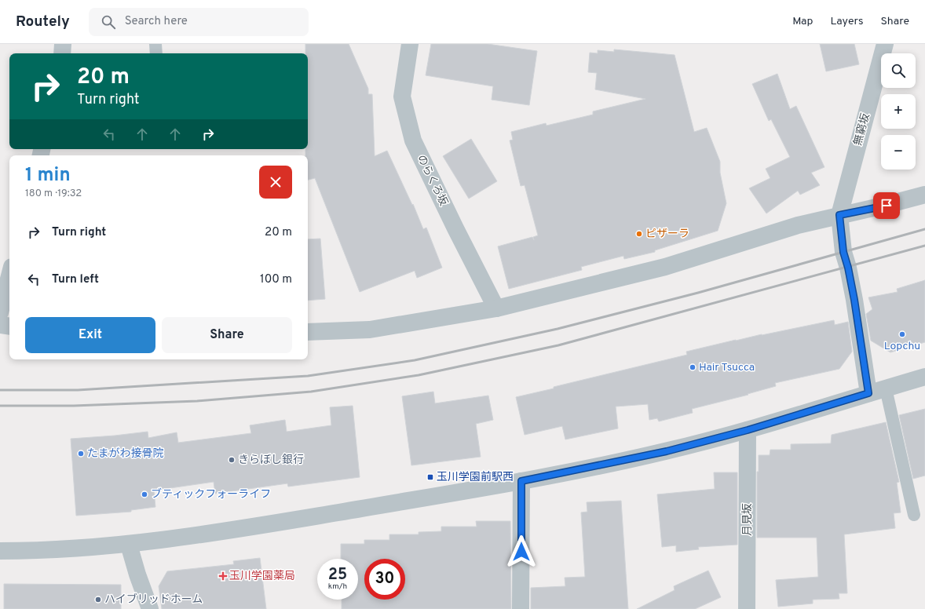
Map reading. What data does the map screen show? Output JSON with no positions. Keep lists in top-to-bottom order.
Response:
{
  "streets": {
    "street": ["無窮坂", "のらくろ坂", "月見坂"]
  },
  "places": {
    "other": [
      "ピザーラ",
      "Lopchu",
      "Hair Tsucca",
      "たまがわ接骨院",
      "きらぼし銀行",
      "ブティックフォーライフ",
      "ハイブリッドホーム"
    ],
    "transit": ["玉川学園前駅西"],
    "health": ["玉川学園薬局"]
  },
  "page": {
    "header": "Routely",
    "search": "Search here",
    "nav": ["Map", "Layers", "Share"],
    "map_buttons": ["+", "−"],
    "turn": ["20 m", "Turn right"],
    "heading": ["1 min", "180 m · 19:32"],
    "list": [
      {
        "name": "Turn right",
        "value": "20 m"
      },
      {
        "name": "Turn left",
        "value": "100 m"
      }
    ],
    "buttons": ["Exit", "Share"],
    "speed": "25 km/h",
    "limit": "30"
  }
}
